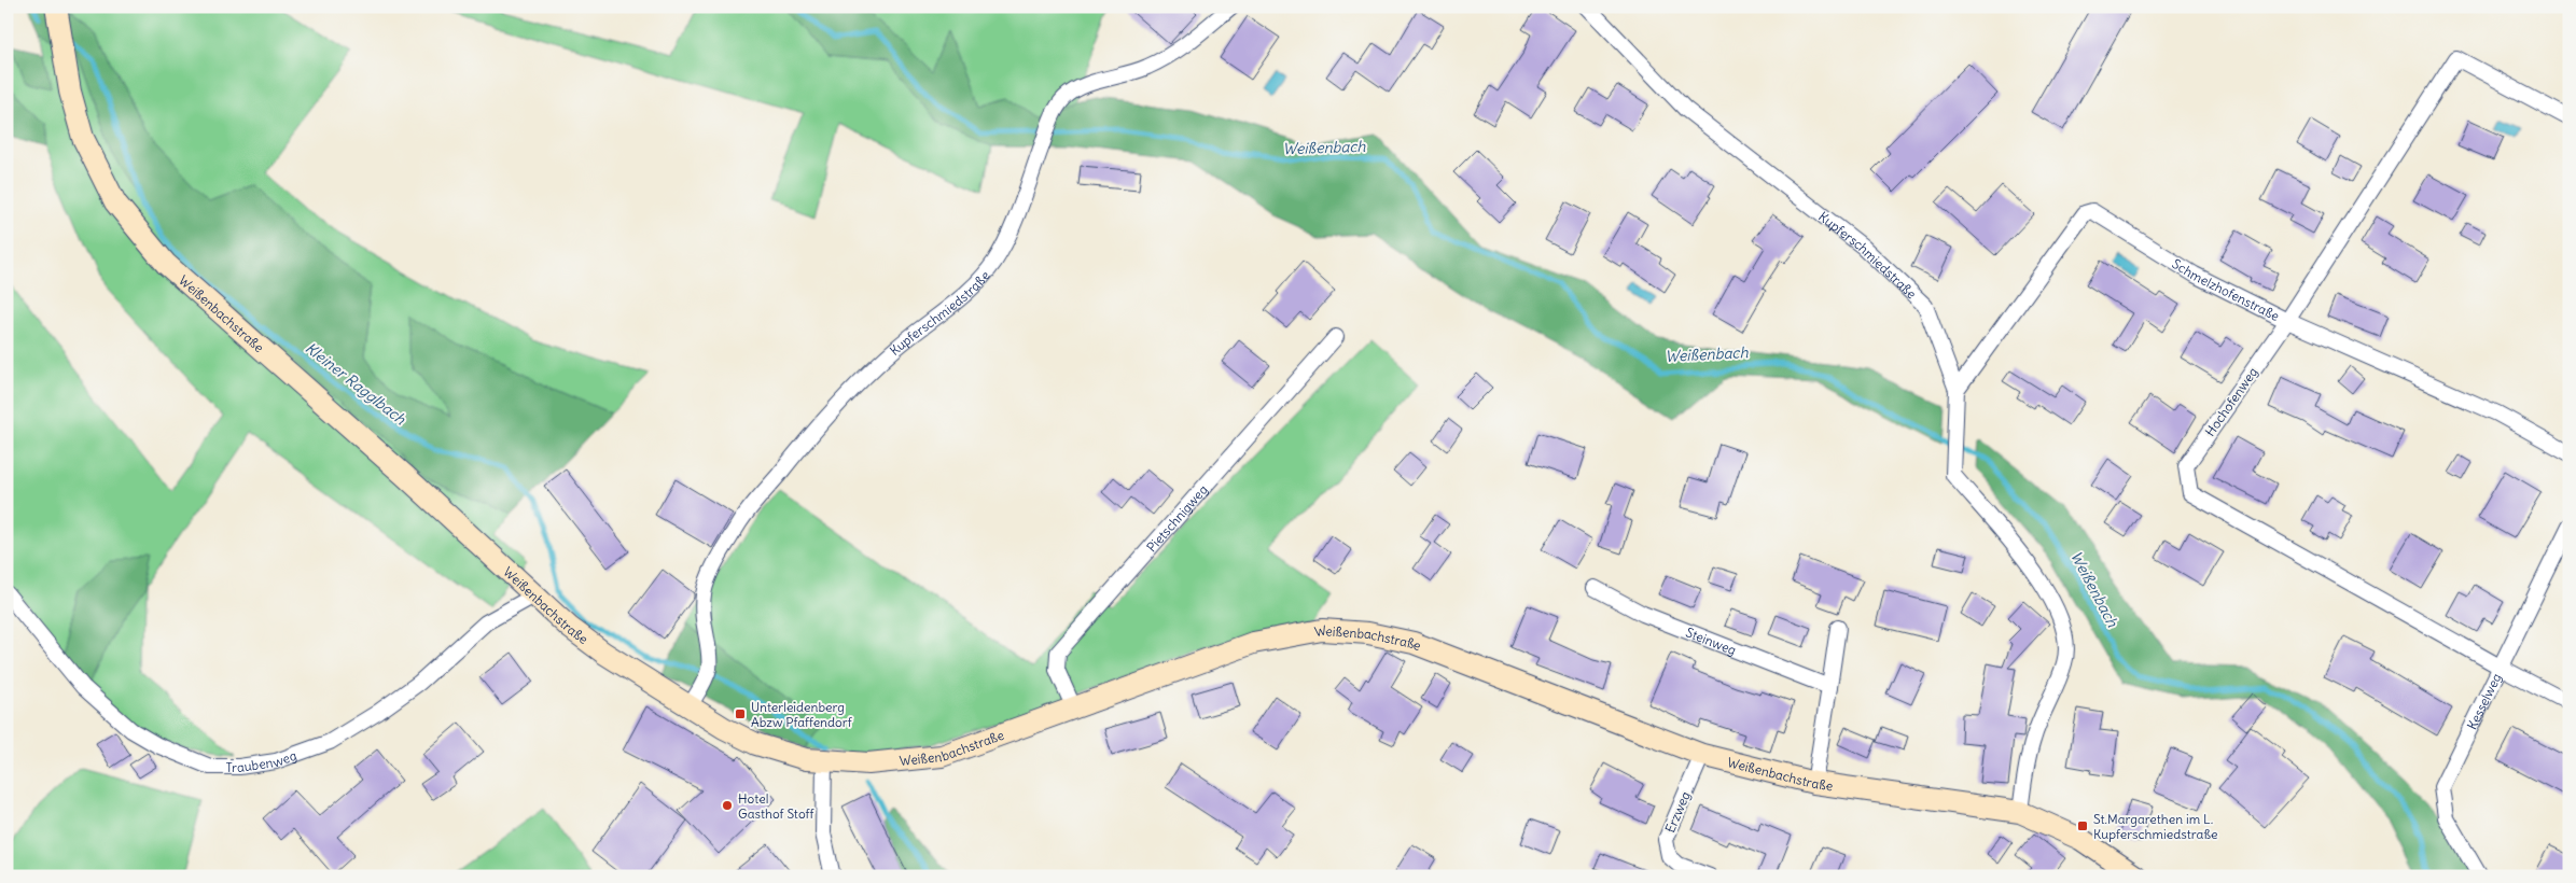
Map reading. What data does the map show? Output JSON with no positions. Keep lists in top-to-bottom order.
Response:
{
  "streets": {
    "main road": ["Weißenbachstraße"],
    "street": [
      "Kupferschmiedstraße",
      "Schmelzhofenstraße",
      "Hochofenweg",
      "Pietschnigweg",
      "Steinweg",
      "Kesselweg",
      "Traubenweg",
      "Erzweg"
    ]
  },
  "crossings": [
    ["Kupferschmiedstraße", "Schmelzhofenstraße"],
    ["Kupferschmiedstraße", "Weißenbachstraße"],
    ["Schmelzhofenstraße", "Hochofenweg"],
    ["Weißenbachstraße", "Pietschnigweg"],
    ["Weißenbachstraße", "Traubenweg"],
    ["Weißenbachstraße", "Erzweg"],
    ["Hochofenweg", "Kesselweg"]
  ],
  "water": ["Weißenbach", "Kleiner Ragglbach"],
  "places": {
    "transit": ["Unterleidenberg Abzw Pfaffendorf", "St.Margarethen im L. Kupferschmiedstraße"],
    "other": ["Hotel Gasthof Stoff"]
  }
}
